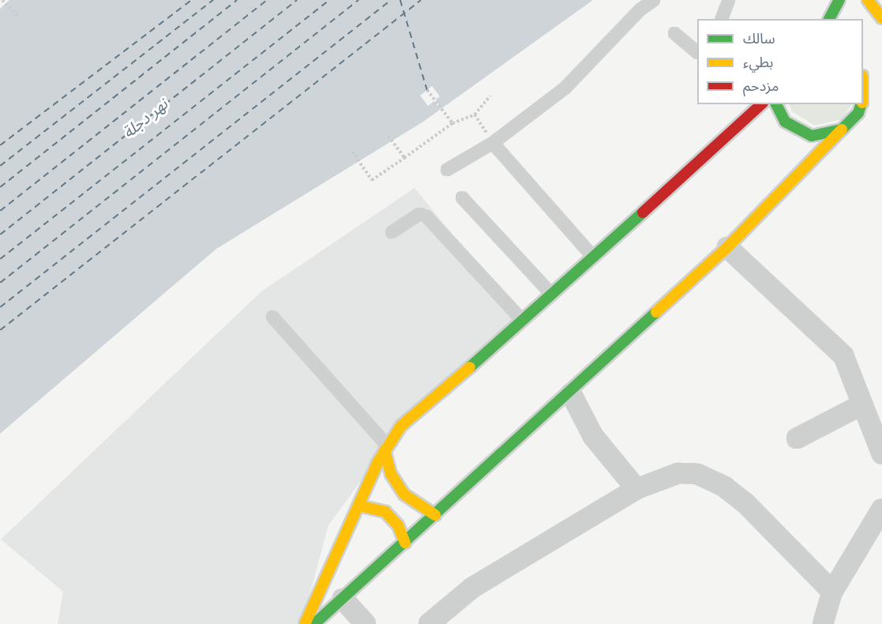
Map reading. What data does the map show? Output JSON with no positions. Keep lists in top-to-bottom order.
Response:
{
  "water": ["نهر دجلة"],
  "legend": ["سالك", "بطيء", "مزدحم"]
}
